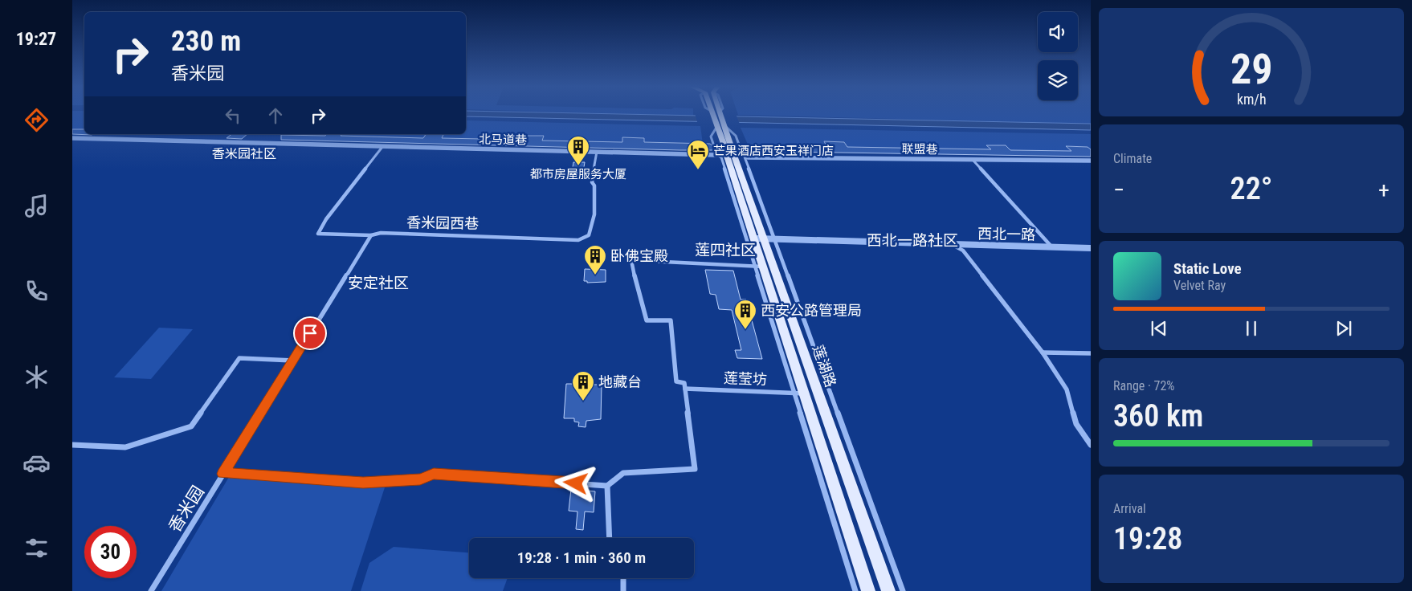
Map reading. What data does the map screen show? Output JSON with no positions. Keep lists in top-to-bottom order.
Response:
{
  "streets": {
    "main road": ["莲湖路"],
    "street": [
      "北马道巷",
      "联盟巷",
      "香米园西巷",
      "西北一路",
      "莲莹坊",
      "香米园"
    ]
  },
  "crossings": [
    ["北马道巷", "联盟巷"],
    ["北马道巷", "香米园西巷"],
    ["北马道巷", "莲湖路"],
    ["联盟巷", "莲湖路"],
    ["香米园西巷", "香米园"],
    ["西北一路", "莲湖路"],
    ["莲湖路", "莲莹坊"]
  ],
  "districts": [
    "香米园社区",
    "西北一路社区",
    "莲四社区",
    "安定社区"
  ],
  "places": {
    "building": [
      "都市房屋服务大厦",
      "卧佛宝殿",
      "西安公路管理局",
      "地藏台"
    ],
    "hotel": ["芒果酒店西安玉祥门店"]
  },
  "page": {
    "tabs": "19:27",
    "turn": ["230 m", "香米园"],
    "tile": [
      "Climate",
      ["Range · 72%", "360 km"],
      ["Arrival", "19:28"]
    ],
    "heat": ["−", "22°", "+"],
    "song": ["Static Love", "Velvet Ray"],
    "limit": "30",
    "trip": "19:28 · 1 min · 360 m",
    "gauge": ["29", "km/h"]
  }
}
